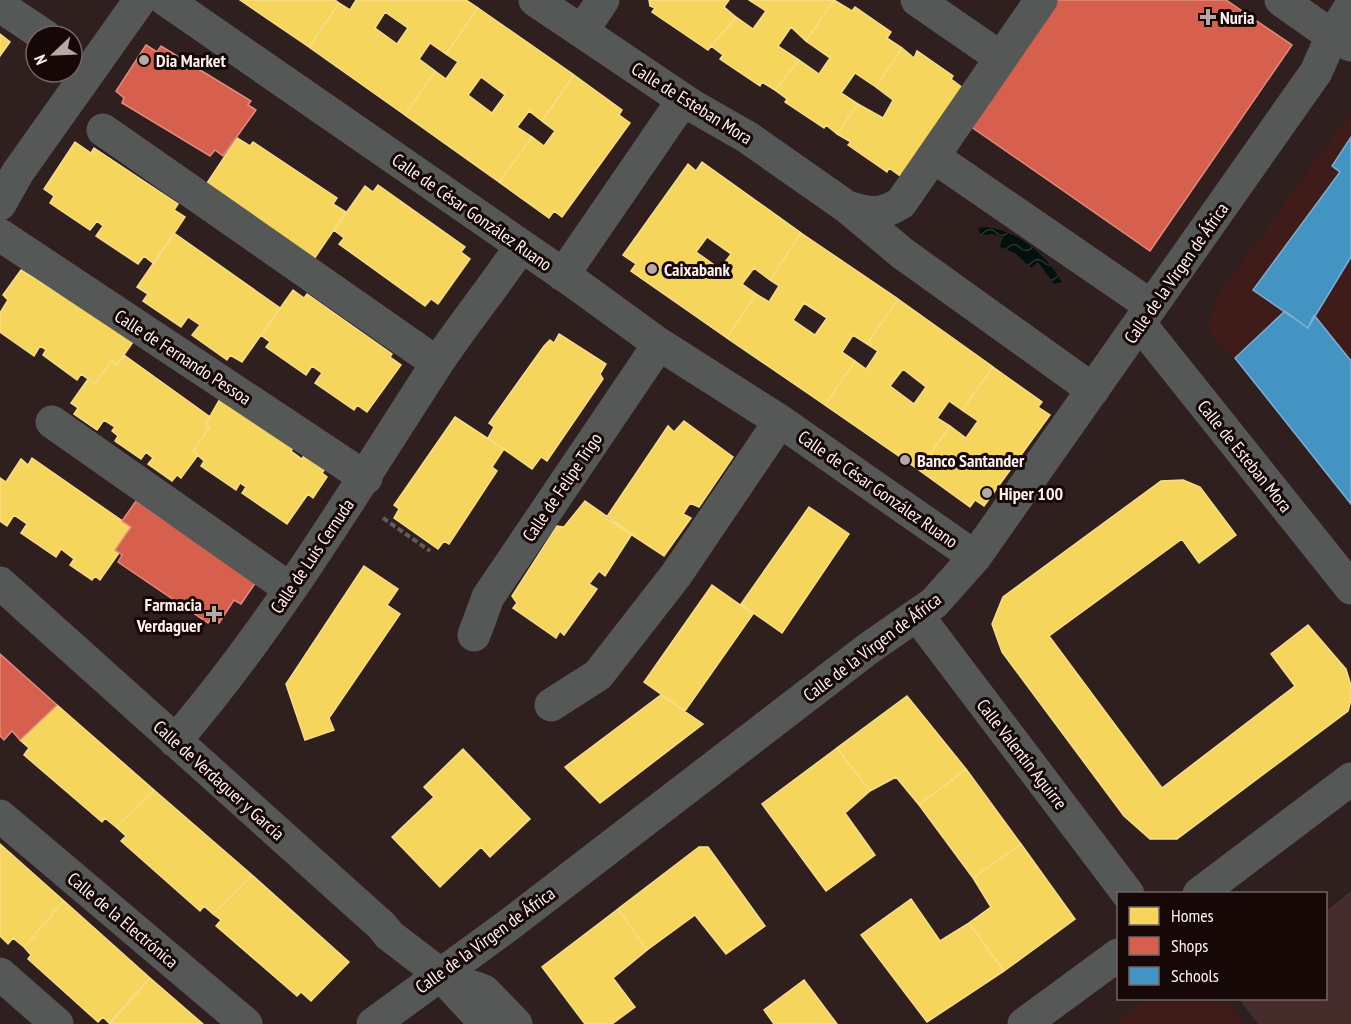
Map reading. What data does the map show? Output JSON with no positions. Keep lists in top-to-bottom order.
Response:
{
  "streets": {
    "street": [
      "Calle de Esteban Mora",
      "Calle de César González Ruano",
      "Calle de la Virgen de África",
      "Calle de Fernando Pessoa",
      "Calle de Felipe Trigo",
      "Calle de Luis Cernuda",
      "Calle Valentín Aguirre",
      "Calle de Verdaguer y García",
      "Calle de la Electrónica"
    ]
  },
  "crossings": [
    ["Calle de Esteban Mora", "Calle de la Virgen de África"],
    ["Calle de César González Ruano", "Calle de la Virgen de África"],
    ["Calle de César González Ruano", "Calle de Felipe Trigo"],
    ["Calle de César González Ruano", "Calle de Luis Cernuda"],
    ["Calle de la Virgen de África", "Calle Valentín Aguirre"],
    ["Calle de la Virgen de África", "Calle de Verdaguer y García"],
    ["Calle de Fernando Pessoa", "Calle de Luis Cernuda"],
    ["Calle de Luis Cernuda", "Calle de Verdaguer y García"]
  ],
  "places": {
    "health": ["Nuria", "Farmacia Verdaguer"],
    "other": [
      "Dia Market",
      "Caixabank",
      "Banco Santander",
      "Hiper 100"
    ]
  },
  "legend": ["Homes", "Shops", "Schools"],
  "north": "bottom left"
}
